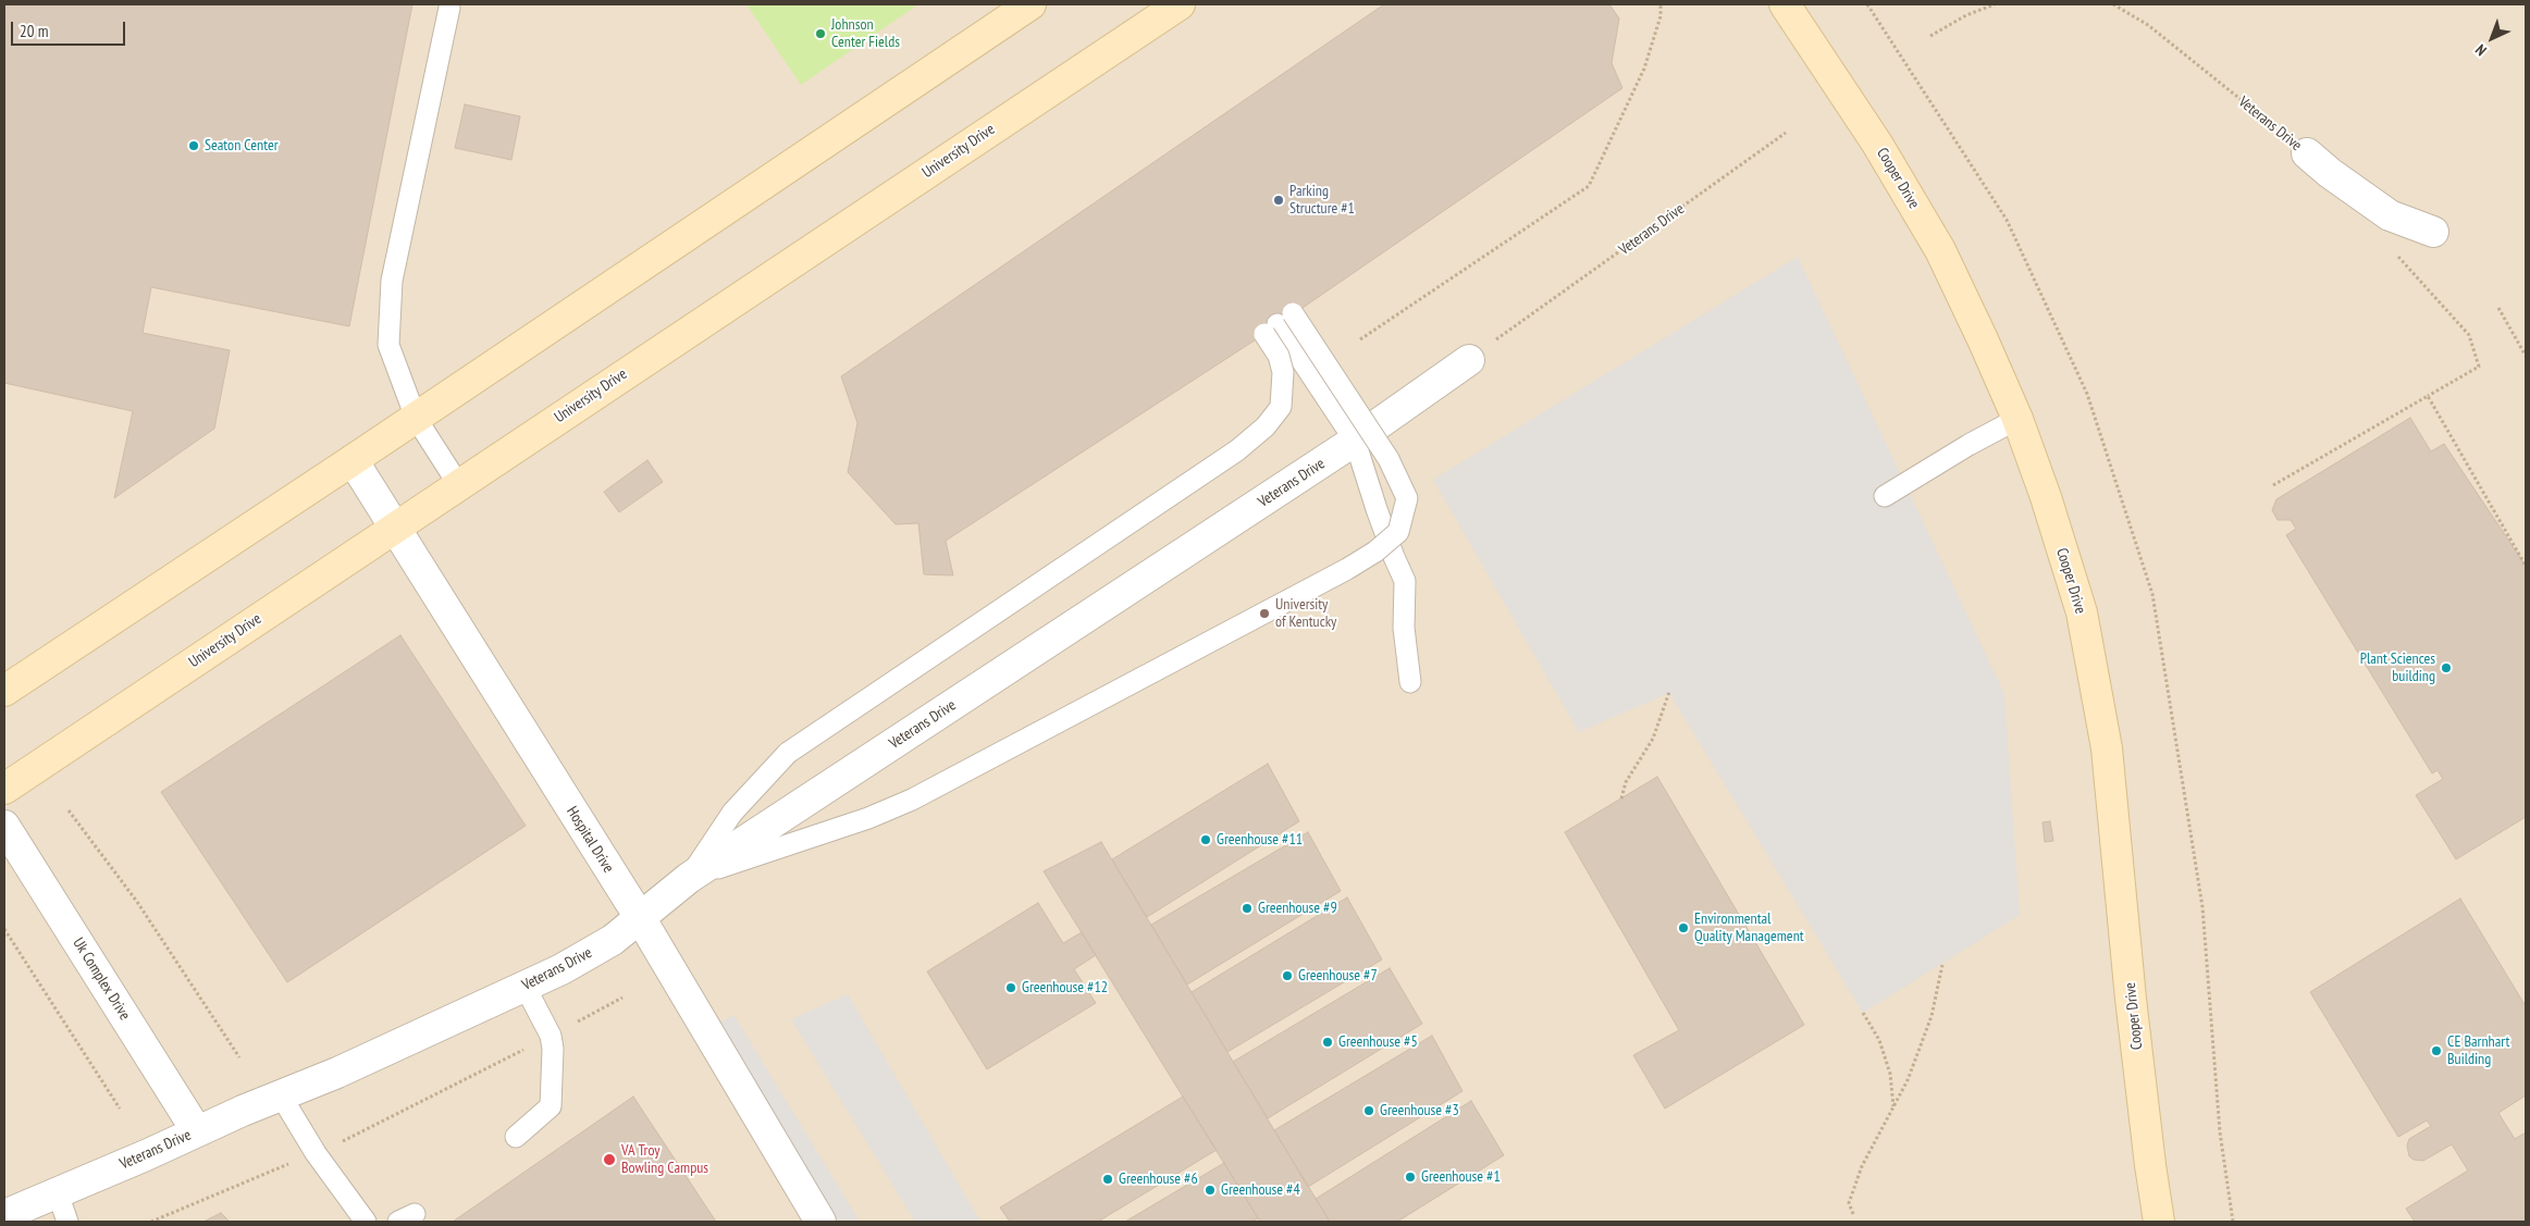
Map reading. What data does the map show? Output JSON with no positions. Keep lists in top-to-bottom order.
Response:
{
  "streets": {
    "street": [
      "Veterans Drive",
      "University Drive",
      "Cooper Drive",
      "Hospital Drive",
      "Uk Complex Drive"
    ]
  },
  "crossings": [
    ["Veterans Drive", "Hospital Drive"],
    ["Veterans Drive", "Uk Complex Drive"],
    ["University Drive", "Hospital Drive"]
  ],
  "places": [
    "Johnson Center Fields",
    "Seaton Center",
    "Parking Structure #1",
    "University of Kentucky",
    "Plant Sciences building",
    "Greenhouse #11",
    "Greenhouse #9",
    "Environmental Quality Management",
    "Greenhouse #7",
    "Greenhouse #12",
    "Greenhouse #5",
    "CE Barnhart Building",
    "Greenhouse #3",
    "VA Troy Bowling Campus",
    "Greenhouse #1",
    "Greenhouse #6",
    "Greenhouse #4"
  ],
  "scale_bar": "20 m",
  "north": "bottom left"
}
